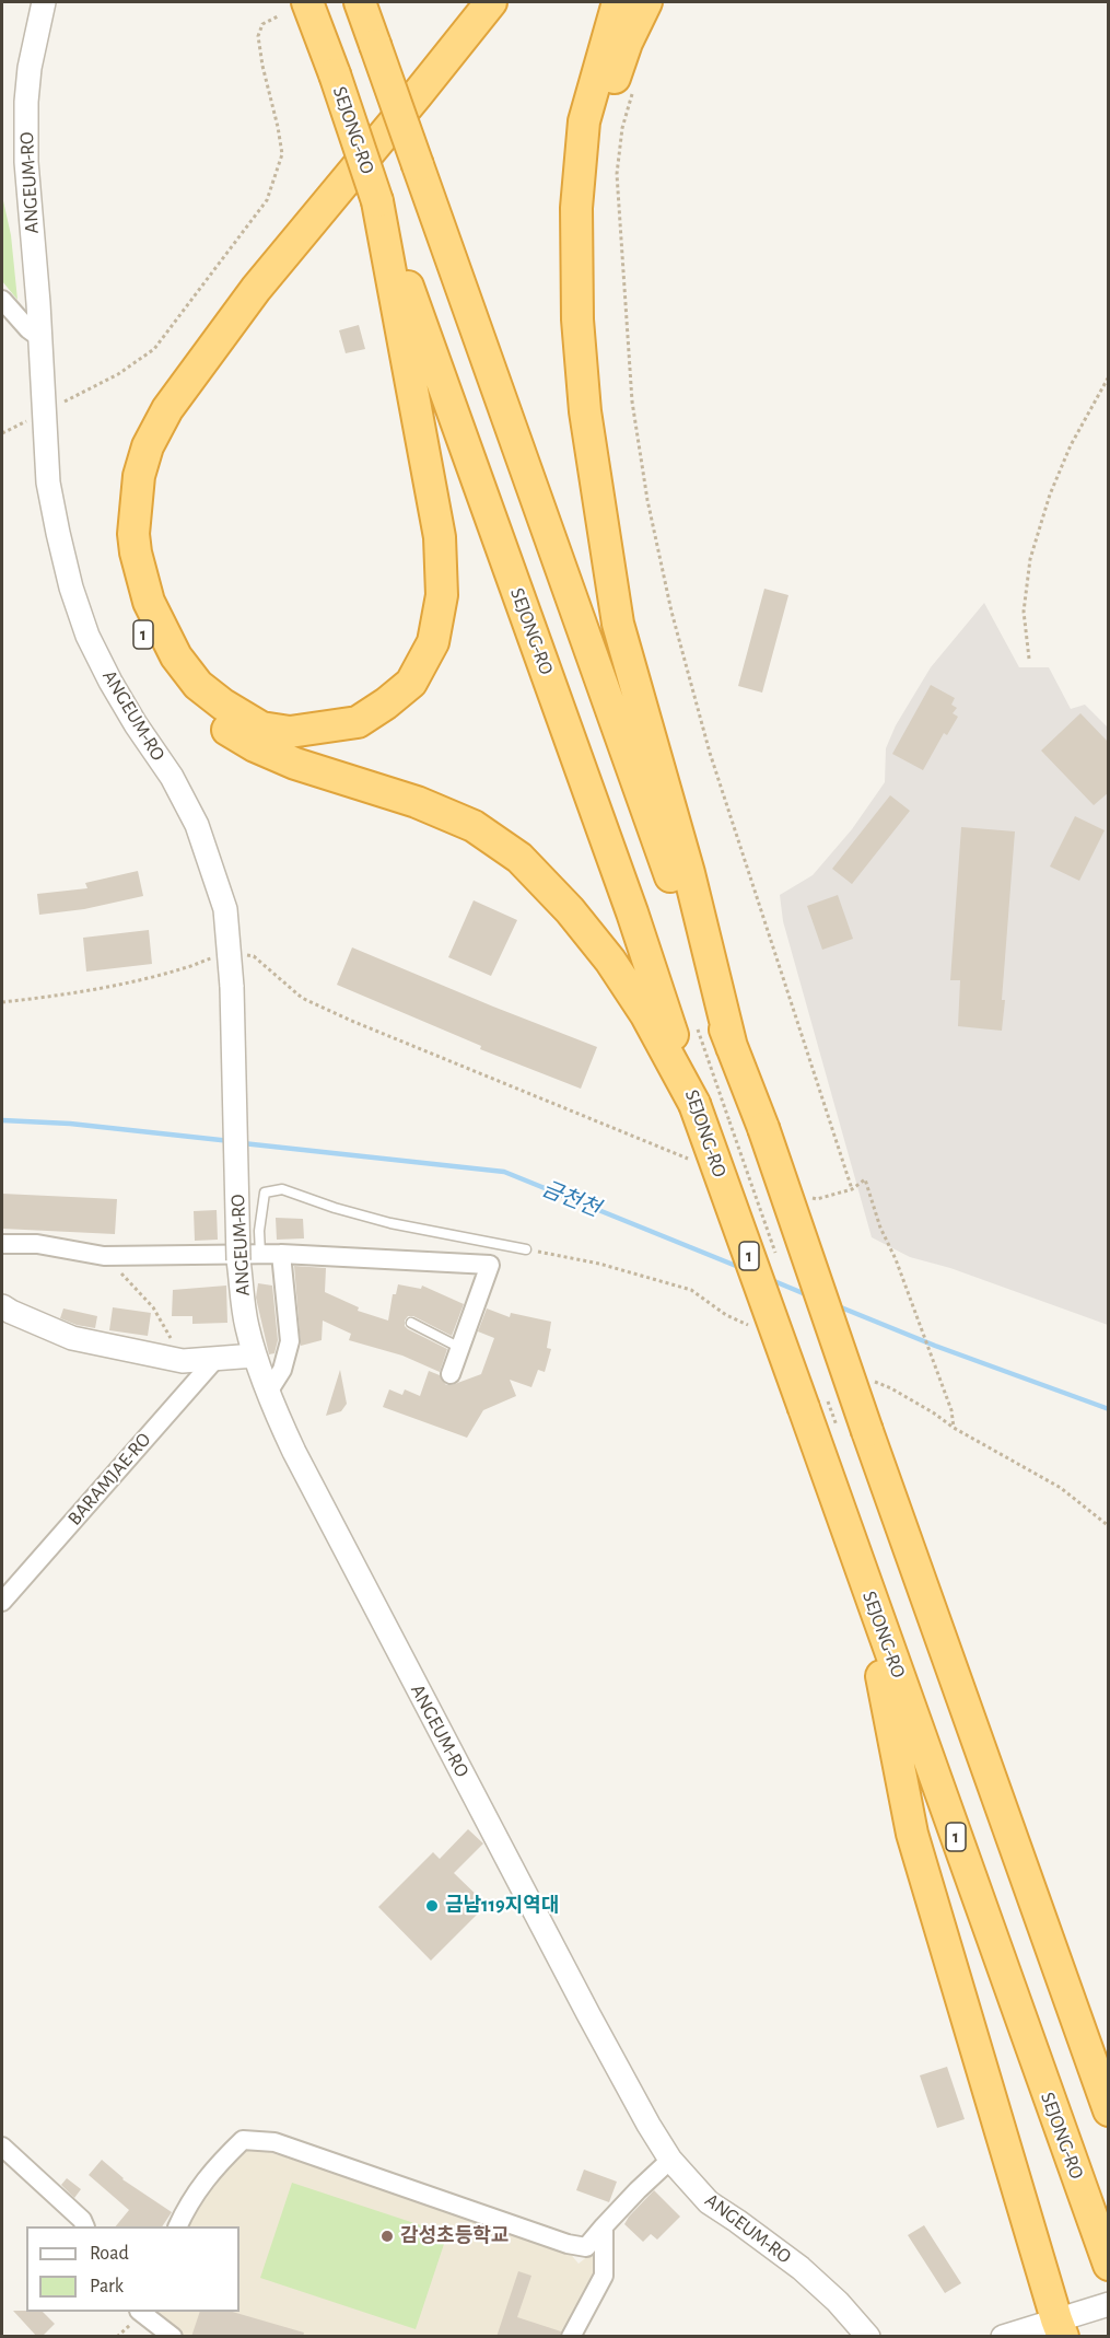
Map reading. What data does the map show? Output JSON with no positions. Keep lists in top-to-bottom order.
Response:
{
  "streets": {
    "highway": ["SEJONG-RO", "1"],
    "street": ["ANGEUM-RO", "BARAMJAE-RO"]
  },
  "crossings": [
    ["SEJONG-RO", "1"]
  ],
  "water": ["금천천"],
  "places": ["금남119지역대", "감성초등학교"],
  "legend": ["Road", "Park"]
}
